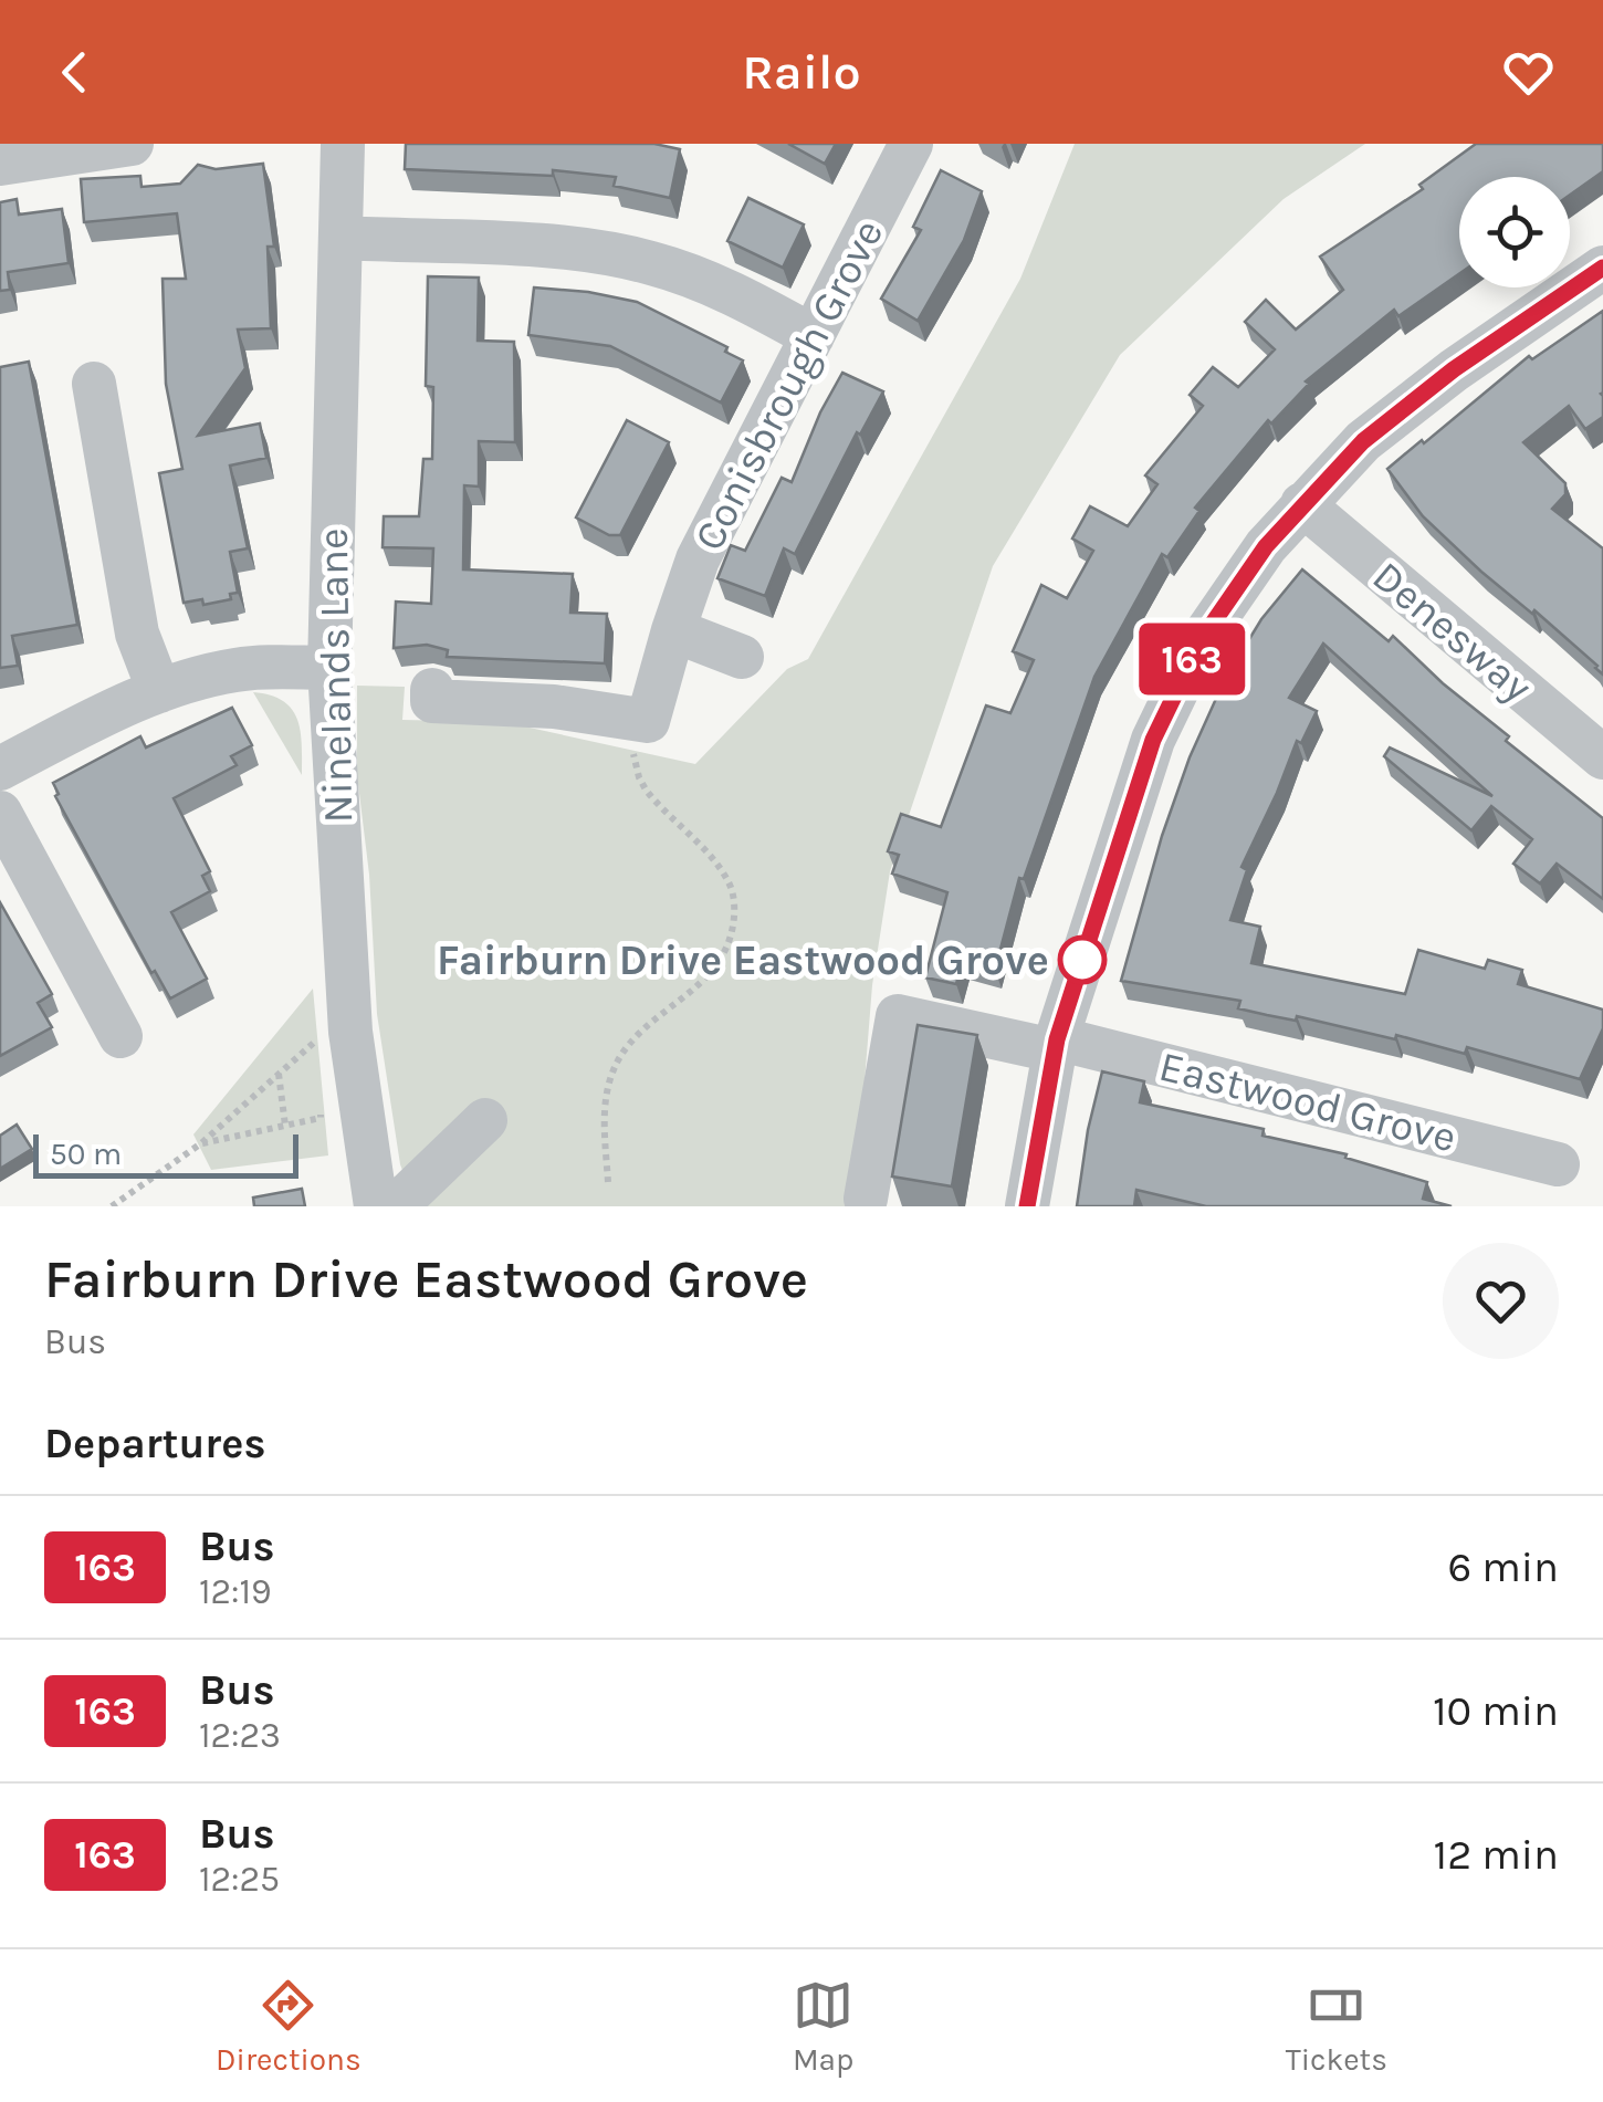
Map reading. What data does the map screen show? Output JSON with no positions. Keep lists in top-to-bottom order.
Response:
{
  "streets": {
    "street": [
      "Conisbrough Grove",
      "Denesway",
      "Ninelands Lane",
      "Eastwood Grove"
    ]
  },
  "places": ["Fairburn Drive Eastwood Grove"],
  "lines": ["bus line 163"],
  "scale_bar": "50 m",
  "page": {
    "header": "Railo",
    "on_map": "163",
    "scale": "50 m",
    "heading": [
      ["Fairburn Drive Eastwood Grove", "Bus"],
      "Departures"
    ],
    "list": [
      {
        "mark": "163",
        "name": "Bus",
        "note": "12:19",
        "value": "6 min"
      },
      {
        "mark": "163",
        "name": "Bus",
        "note": "12:23",
        "value": "10 min"
      },
      {
        "mark": "163",
        "name": "Bus",
        "note": "12:25",
        "value": "12 min"
      }
    ],
    "tabs": ["Directions", "Map", "Tickets"]
  }
}
